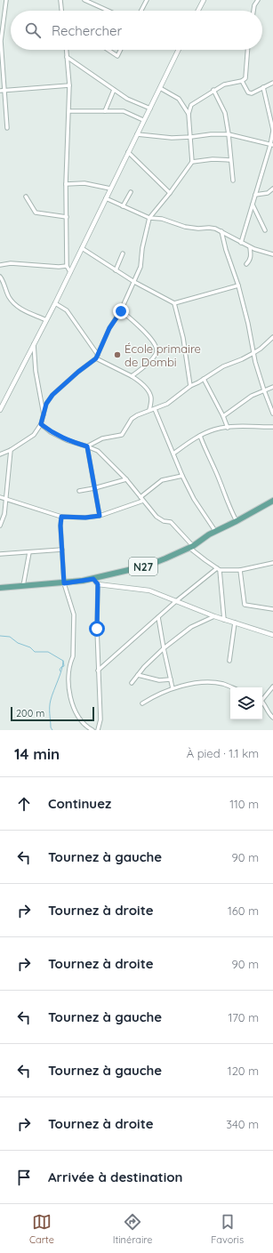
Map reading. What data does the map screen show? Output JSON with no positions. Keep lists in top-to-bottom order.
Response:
{
  "streets": {
    "main road": ["N27"]
  },
  "places": ["École primaire de Dombi"],
  "scale_bar": "200 m",
  "page": {
    "search": "Rechercher",
    "scale": "200 m",
    "heading": ["14 min", "À pied · 1.1 km"],
    "list": [
      ["Continuez", "110 m"],
      ["Tournez à gauche", "90 m"],
      ["Tournez à droite", "160 m"],
      ["Tournez à droite", "90 m"],
      ["Tournez à gauche", "170 m"],
      ["Tournez à gauche", "120 m"],
      ["Tournez à droite", "340 m"],
      "Arrivée à destination"
    ],
    "nav": ["Carte", "Itinéraire", "Favoris"]
  }
}
